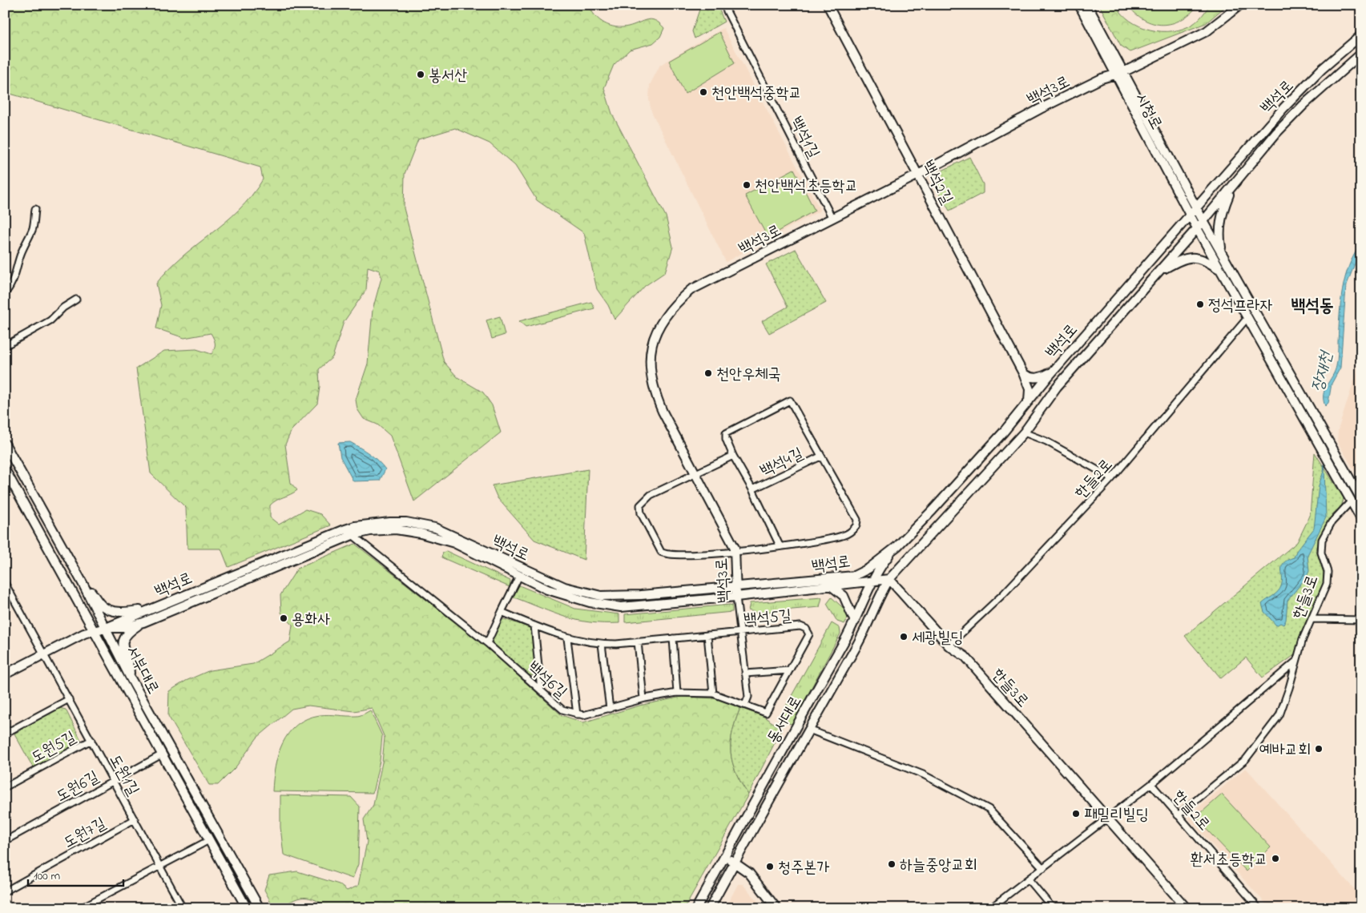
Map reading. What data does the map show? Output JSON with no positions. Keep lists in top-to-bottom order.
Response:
{
  "streets": {
    "main road": [
      "백석3로",
      "백석로",
      "시청로",
      "백석2길",
      "한들3로",
      "서부대로",
      "동서대로"
    ],
    "street": [
      "백석1길",
      "백석4길",
      "한들2로",
      "백석5길",
      "백석6길",
      "도원5길",
      "도원1길",
      "도원6길",
      "도원7길"
    ]
  },
  "crossings": [
    ["백석3로", "백석로"],
    ["백석3로", "시청로"],
    ["백석3로", "백석1길"],
    ["백석3로", "백석2길"],
    ["백석3로", "백석5길"],
    ["백석3로", "백석6길"],
    ["백석로", "시청로"],
    ["백석로", "백석2길"],
    ["백석로", "한들3로"],
    ["백석로", "서부대로"],
    ["백석로", "백석6길"],
    ["백석로", "동서대로"],
    ["백석로", "도원1길"],
    ["한들2로", "한들3로"],
    ["한들3로", "동서대로"],
    ["백석5길", "백석6길"],
    ["서부대로", "도원6길"],
    ["도원5길", "도원1길"],
    ["도원1길", "도원6길"],
    ["도원1길", "도원7길"]
  ],
  "districts": ["백석동"],
  "water": ["장재천"],
  "places": [
    "봉서산",
    "천안백석중학교",
    "천안백석초등학교",
    "정석프라자",
    "천안우체국",
    "용화사",
    "세광빌딩",
    "예바교회",
    "패밀리빌딩",
    "환서초등학교",
    "하늘중앙교회",
    "청주본가"
  ],
  "scale_bar": "100 m"
}
